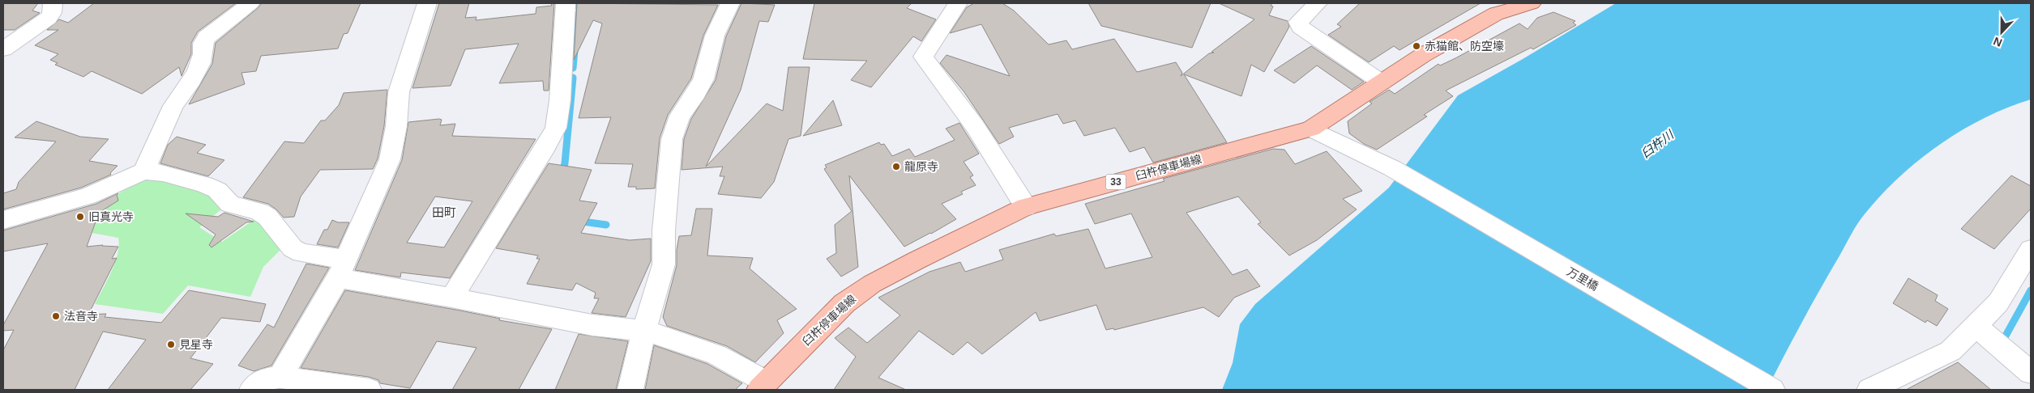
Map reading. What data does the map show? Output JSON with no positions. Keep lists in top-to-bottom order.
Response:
{
  "streets": {
    "main road": ["臼杵停車場線", "33"],
    "street": ["万里橋"]
  },
  "crossings": [
    ["臼杵停車場線", "万里橋"]
  ],
  "districts": ["田町"],
  "water": ["臼杵川"],
  "places": [
    "赤猫館、防空壕",
    "龍原寺",
    "旧真光寺",
    "法音寺",
    "見星寺"
  ],
  "north": "bottom"
}
